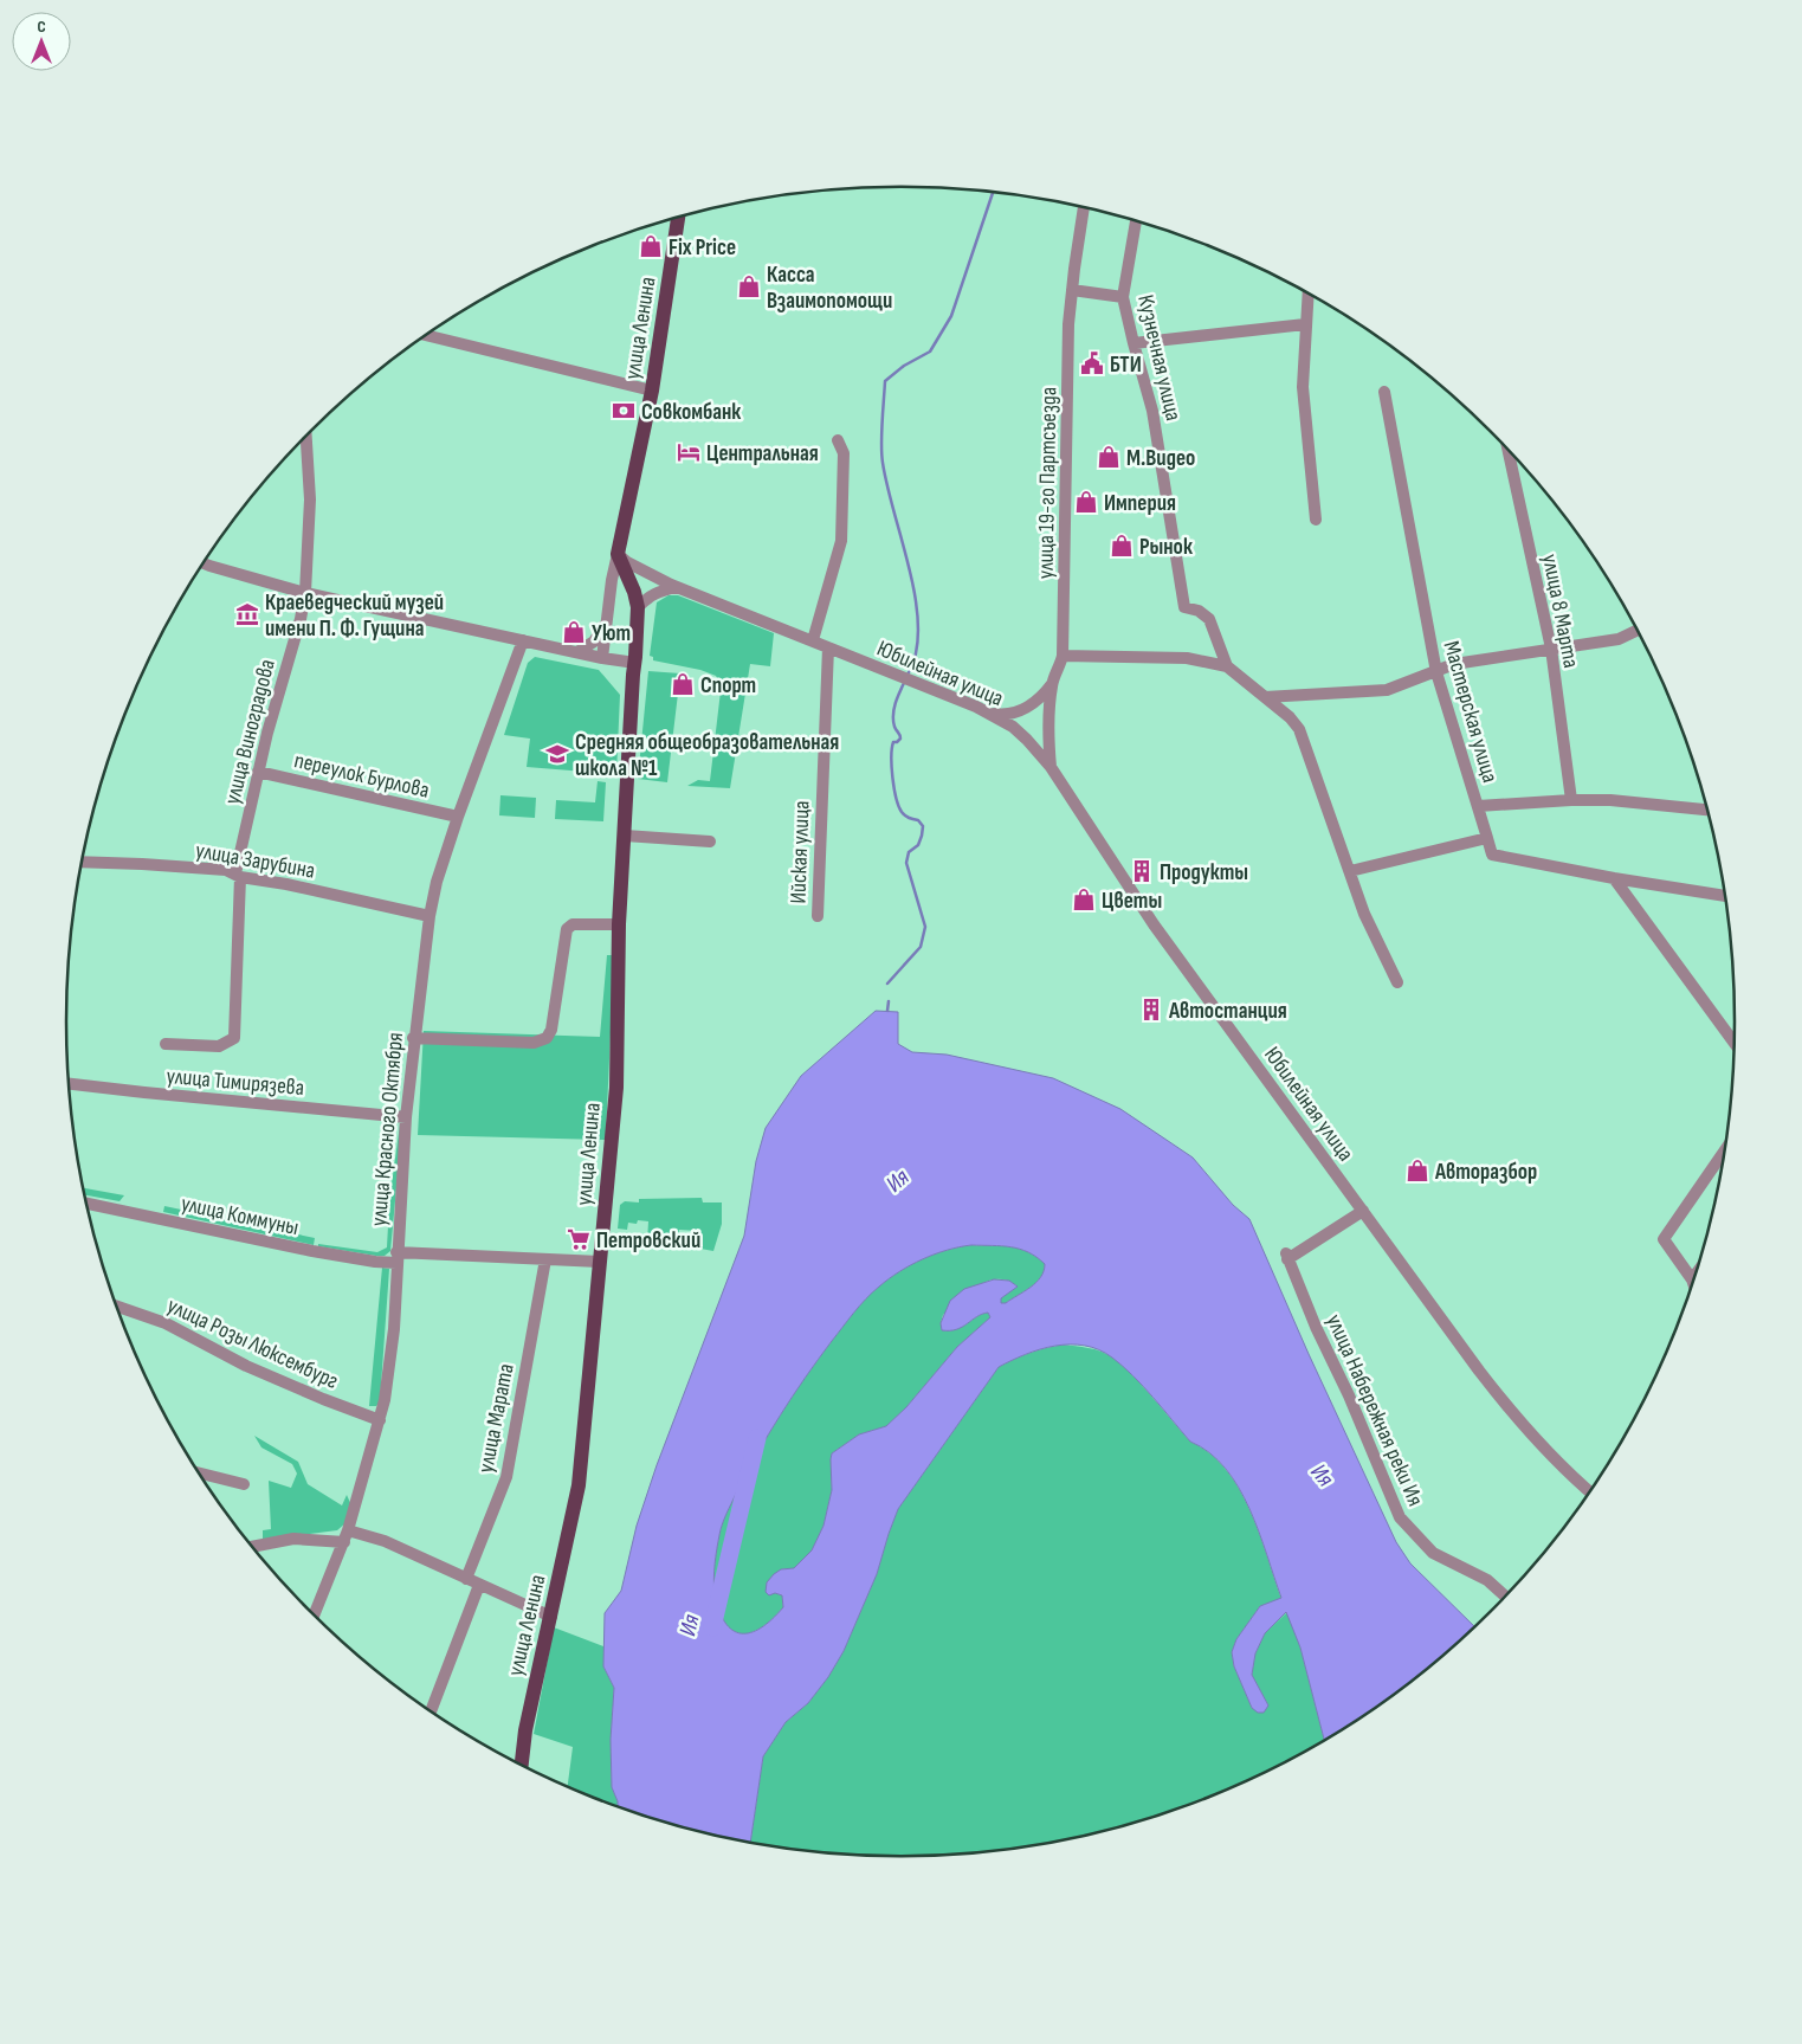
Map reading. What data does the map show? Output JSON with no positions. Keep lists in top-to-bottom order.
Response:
{
  "streets": {
    "main road": ["улица Ленина"],
    "street": [
      "Кузнечная улица",
      "улица 19-го Партсъезда",
      "улица 8 Марта",
      "Юбилейная улица",
      "Мастерская улица",
      "улица Виноградова",
      "переулок Бурлова",
      "Ийская улица",
      "улица Зарубина",
      "улица Тимирязева",
      "улица Красного Октября",
      "улица Коммуны",
      "улица Розы Люксембург",
      "улица Набережная реки Ия",
      "улица Марата"
    ]
  },
  "crossings": [
    ["улица Ленина", "Юбилейная улица"],
    ["улица Ленина", "улица Коммуны"],
    ["улица 19-го Партсъезда", "Юбилейная улица"],
    ["улица 8 Марта", "Мастерская улица"],
    ["Юбилейная улица", "Ийская улица"],
    ["Юбилейная улица", "улица Набережная реки Ия"],
    ["улица Виноградова", "переулок Бурлова"],
    ["улица Виноградова", "улица Зарубина"],
    ["переулок Бурлова", "улица Красного Октября"],
    ["улица Зарубина", "улица Красного Октября"],
    ["улица Тимирязева", "улица Красного Октября"],
    ["улица Красного Октября", "улица Коммуны"],
    ["улица Красного Октября", "улица Розы Люксембург"],
    ["улица Коммуны", "улица Марата"]
  ],
  "water": ["Ия"],
  "places": {
    "shop": [
      "Fix Price",
      "Касса Взаимопомощи",
      "М.Видео",
      "Империя",
      "Рынок",
      "Уют",
      "Спорт",
      "Цветы",
      "Авторазбор"
    ],
    "public building": ["БТИ"],
    "bank": ["Совкомбанк"],
    "hotel": ["Центральная"],
    "museum": ["Краеведческий музей имени П. Ф. Гущина"],
    "school or university": ["Средняя общеобразовательная школа №1"],
    "building": ["Продукты", "Автостанция"],
    "supermarket": ["Петровский"]
  },
  "north": "top"
}
